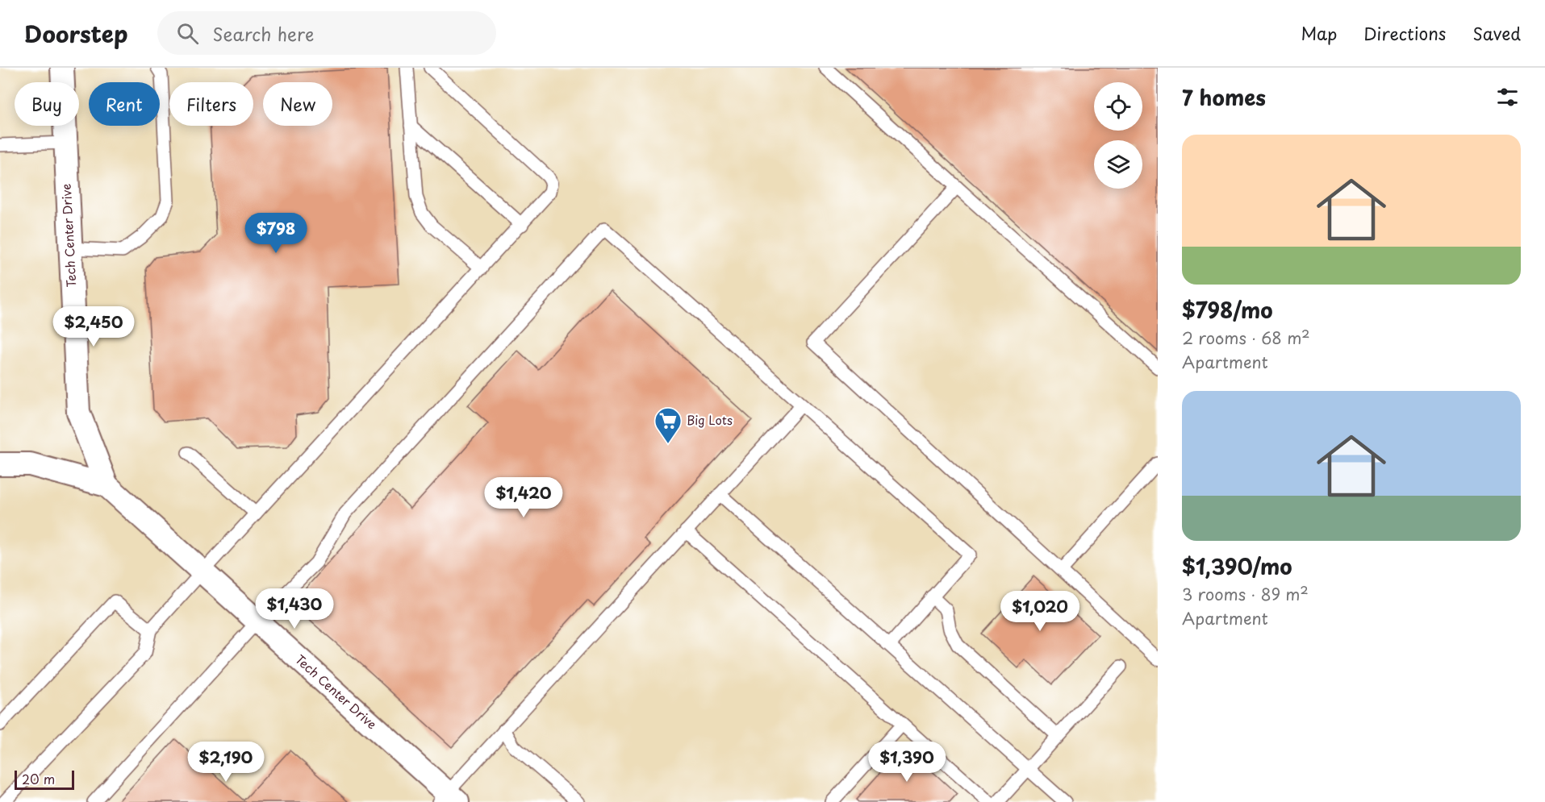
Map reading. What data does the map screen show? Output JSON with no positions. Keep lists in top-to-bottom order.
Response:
{
  "streets": {
    "street": ["Tech Center Drive"]
  },
  "places": {
    "supermarket": ["Big Lots"]
  },
  "scale_bar": "20 m",
  "page": {
    "header": "Doorstep",
    "search": "Search here",
    "nav": ["Map", "Directions", "Saved"],
    "heading": "7 homes",
    "chip": [
      "Buy",
      "Rent",
      "Filters",
      "New"
    ],
    "list": [
      {
        "name": "$798/mo",
        "note": "2 rooms · 68 m² · Apartment"
      },
      {
        "name": "$1,390/mo",
        "note": "3 rooms · 89 m² · Apartment"
      }
    ],
    "price": [
      "$798",
      "$2,450",
      "$1,420",
      "$1,430",
      "$1,020",
      "$2,190",
      "$1,390"
    ],
    "scale": "20 m"
  }
}
